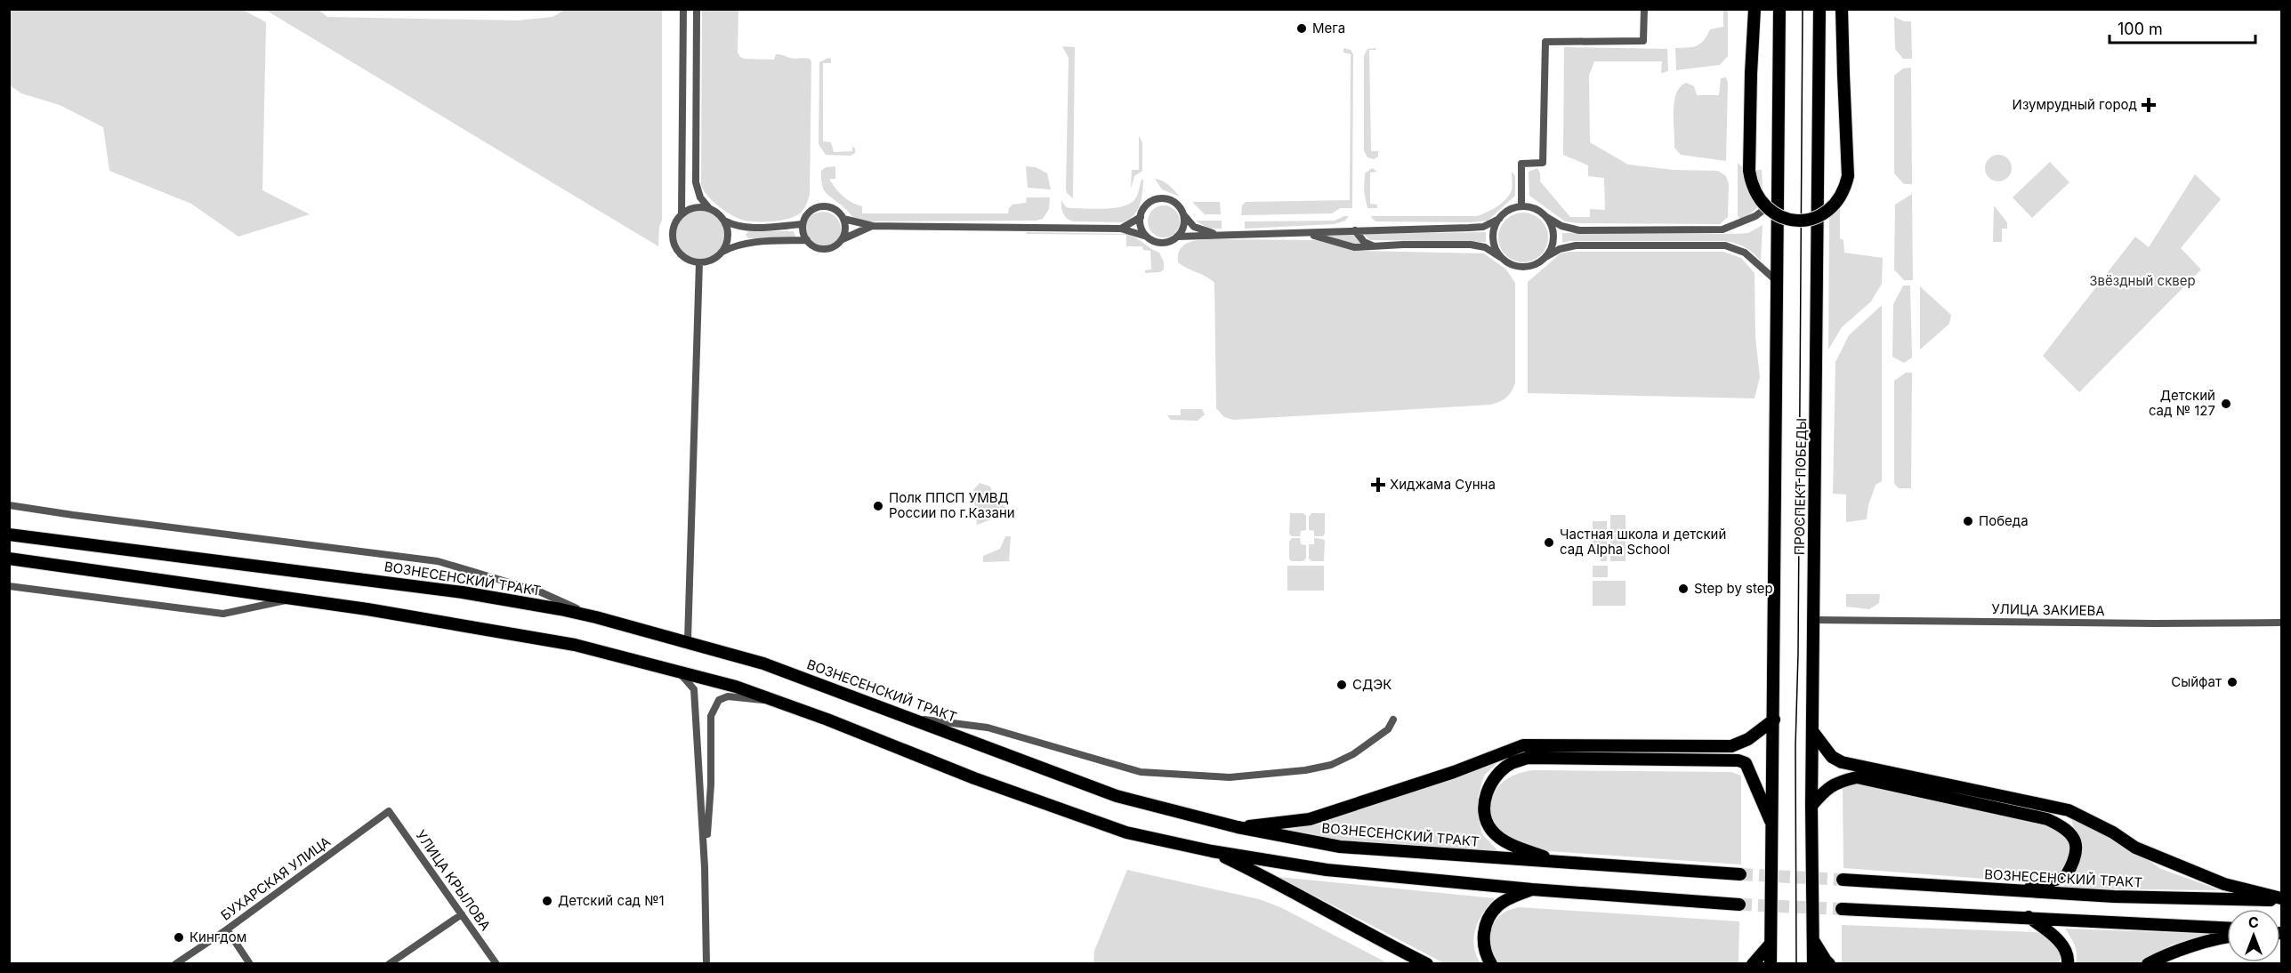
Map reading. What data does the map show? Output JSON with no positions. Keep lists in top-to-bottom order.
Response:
{
  "streets": {
    "main road": ["ПРОСПЕКТ ПОБЕДЫ", "ВОЗНЕСЕНСКИЙ ТРАКТ"],
    "street": ["УЛИЦА ЗАКИЕВА", "БУХАРСКАЯ УЛИЦА", "УЛИЦА КРЫЛОВА"]
  },
  "crossings": [
    ["ПРОСПЕКТ ПОБЕДЫ", "УЛИЦА ЗАКИЕВА"],
    ["БУХАРСКАЯ УЛИЦА", "УЛИЦА КРЫЛОВА"]
  ],
  "parks": ["Звёздный сквер"],
  "places": {
    "other": [
      "Мега",
      "Детский сад № 127",
      "Полк ППСП УМВД России по г.Казани",
      "Победа",
      "Частная школа и детский сад Alpha School",
      "Step by step",
      "Сыйфат",
      "СДЭК",
      "Детский сад №1",
      "Кингдом"
    ],
    "health": ["Изумрудный город", "Хиджама Сунна"]
  },
  "scale_bar": "100 m",
  "north": "top"
}
